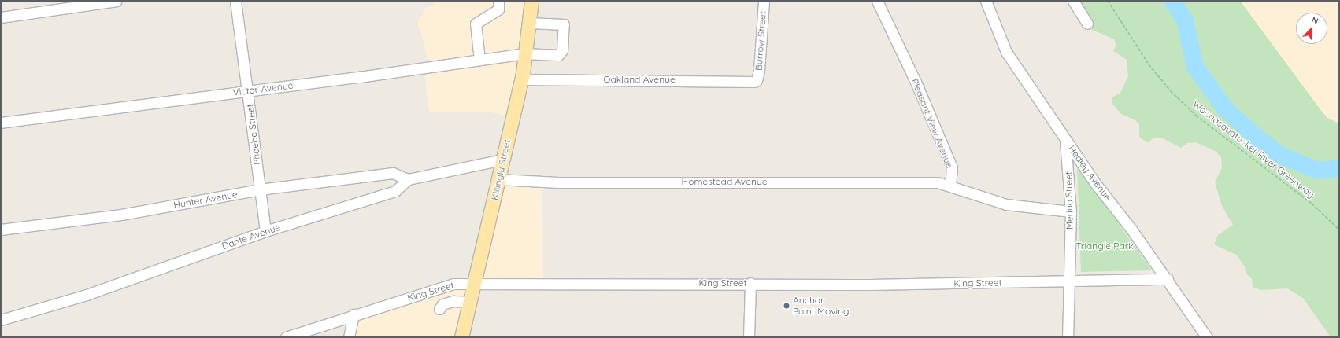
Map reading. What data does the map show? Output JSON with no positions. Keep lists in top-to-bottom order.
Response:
{
  "streets": {
    "main road": ["Killingly Street"],
    "street": [
      "Burrow Street",
      "Oakland Avenue",
      "Victor Avenue",
      "Pleasant View Avenue",
      "Phoebe Street",
      "Hedley Avenue",
      "Homestead Avenue",
      "Hunter Avenue",
      "Merino Street",
      "Dante Avenue",
      "King Street"
    ],
    "path": ["Woonasquatucket River Greenway"]
  },
  "crossings": [
    ["Burrow Street", "Oakland Avenue"],
    ["Oakland Avenue", "Killingly Street"],
    ["Victor Avenue", "Phoebe Street"],
    ["Victor Avenue", "Killingly Street"],
    ["Pleasant View Avenue", "Homestead Avenue"],
    ["Phoebe Street", "Hunter Avenue"],
    ["Phoebe Street", "Dante Avenue"],
    ["Killingly Street", "Homestead Avenue"],
    ["Killingly Street", "King Street"],
    ["Hedley Avenue", "Merino Street"],
    ["Hedley Avenue", "King Street"],
    ["Hunter Avenue", "Dante Avenue"],
    ["Merino Street", "King Street"]
  ],
  "parks": ["Triangle Park"],
  "places": ["Anchor Point Moving"],
  "north": "top right"
}
